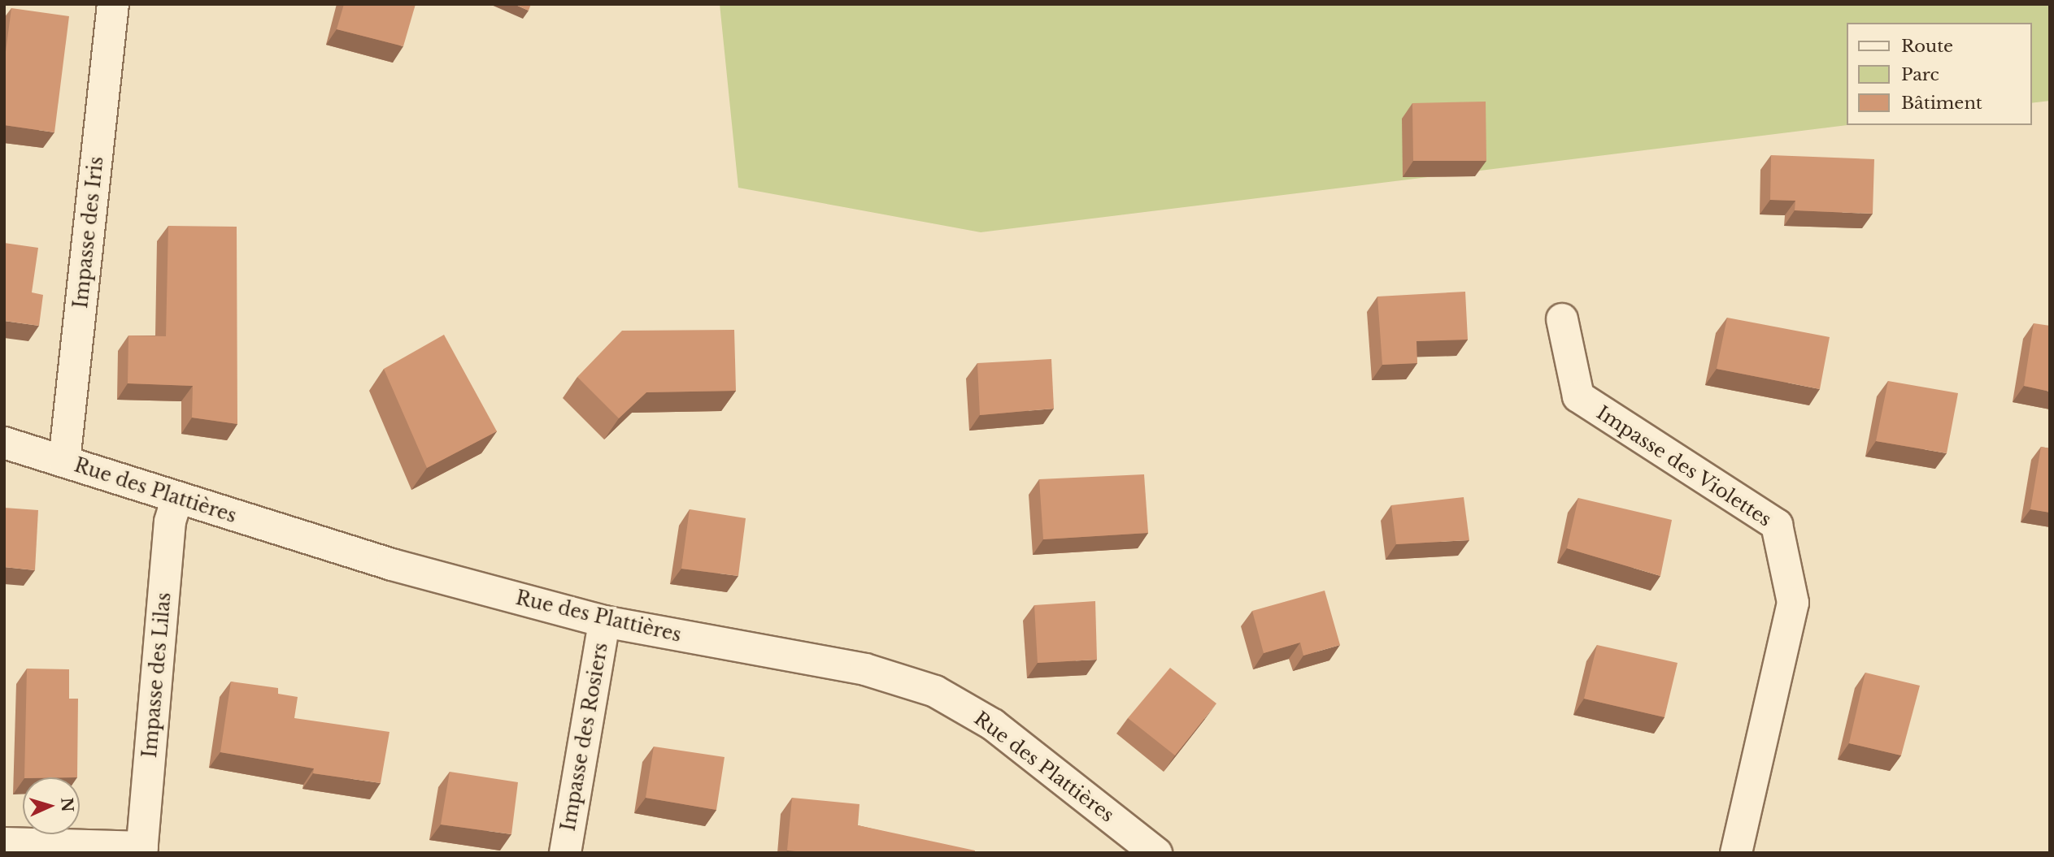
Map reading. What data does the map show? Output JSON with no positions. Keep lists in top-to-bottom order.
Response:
{
  "streets": {
    "street": [
      "Impasse des Iris",
      "Impasse des Violettes",
      "Rue des Plattières",
      "Impasse des Lilas",
      "Impasse des Rosiers"
    ]
  },
  "crossings": [
    ["Impasse des Iris", "Rue des Plattières"],
    ["Rue des Plattières", "Impasse des Lilas"],
    ["Rue des Plattières", "Impasse des Rosiers"]
  ],
  "legend": ["Route", "Parc", "Bâtiment"],
  "north": "right"
}
